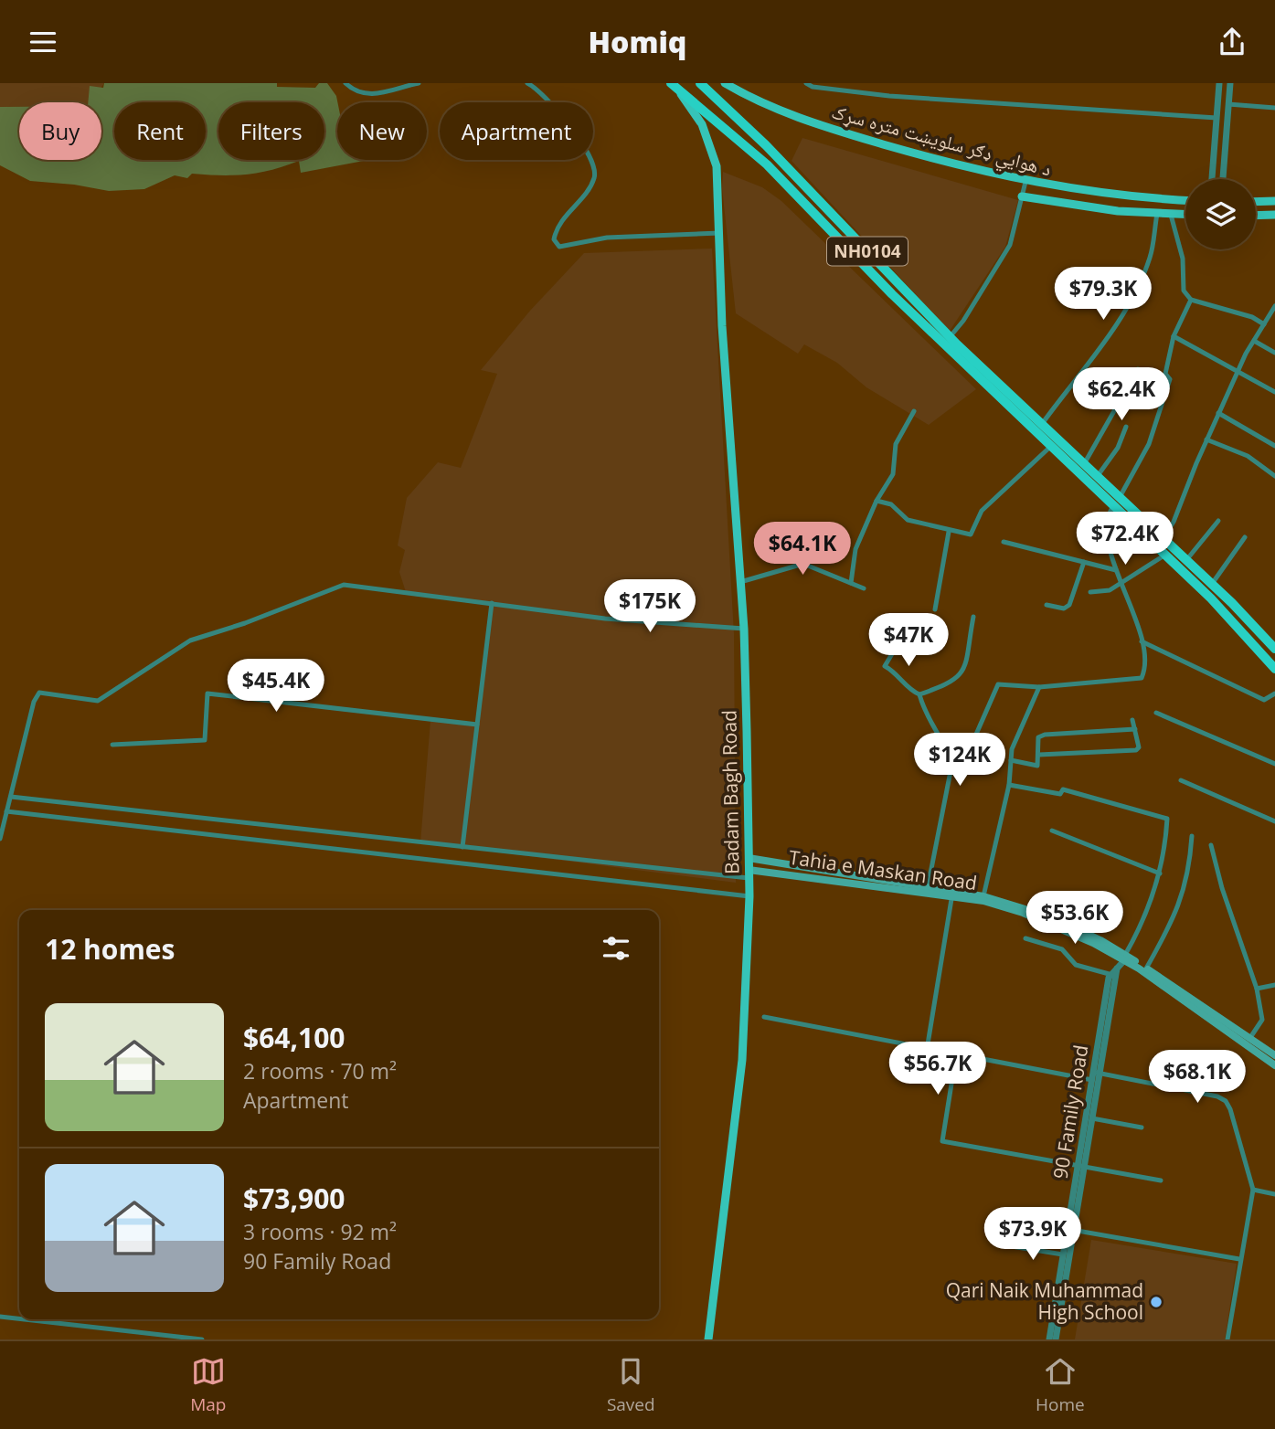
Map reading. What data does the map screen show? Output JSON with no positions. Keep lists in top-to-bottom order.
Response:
{
  "streets": {
    "highway": ["NH0104"],
    "main road": ["د هوايي ډګر سلویښت متره سړک", "Badam Bagh Road", "Tahia e Maskan Road"],
    "street": ["90 Family Road"]
  },
  "crossings": [
    ["NH0104", "Badam Bagh Road"],
    ["Badam Bagh Road", "Tahia e Maskan Road"]
  ],
  "places": ["Qari Naik Muhammad High School"],
  "page": {
    "header": "Homiq",
    "chip": [
      "Buy",
      "Rent",
      "Filters",
      "New",
      "Apartment"
    ],
    "price": [
      "$79.3K",
      "$62.4K",
      "$72.4K",
      "$64.1K",
      "$175K",
      "$47K",
      "$45.4K",
      "$124K",
      "$53.6K",
      "$56.7K",
      "$68.1K",
      "$73.9K"
    ],
    "heading": "12 homes",
    "list": [
      {
        "name": "$64,100",
        "note": "2 rooms · 70 m² · Apartment"
      },
      {
        "name": "$73,900",
        "note": "3 rooms · 92 m² · 90 Family Road"
      }
    ],
    "tabs": ["Map", "Saved", "Home"]
  }
}
